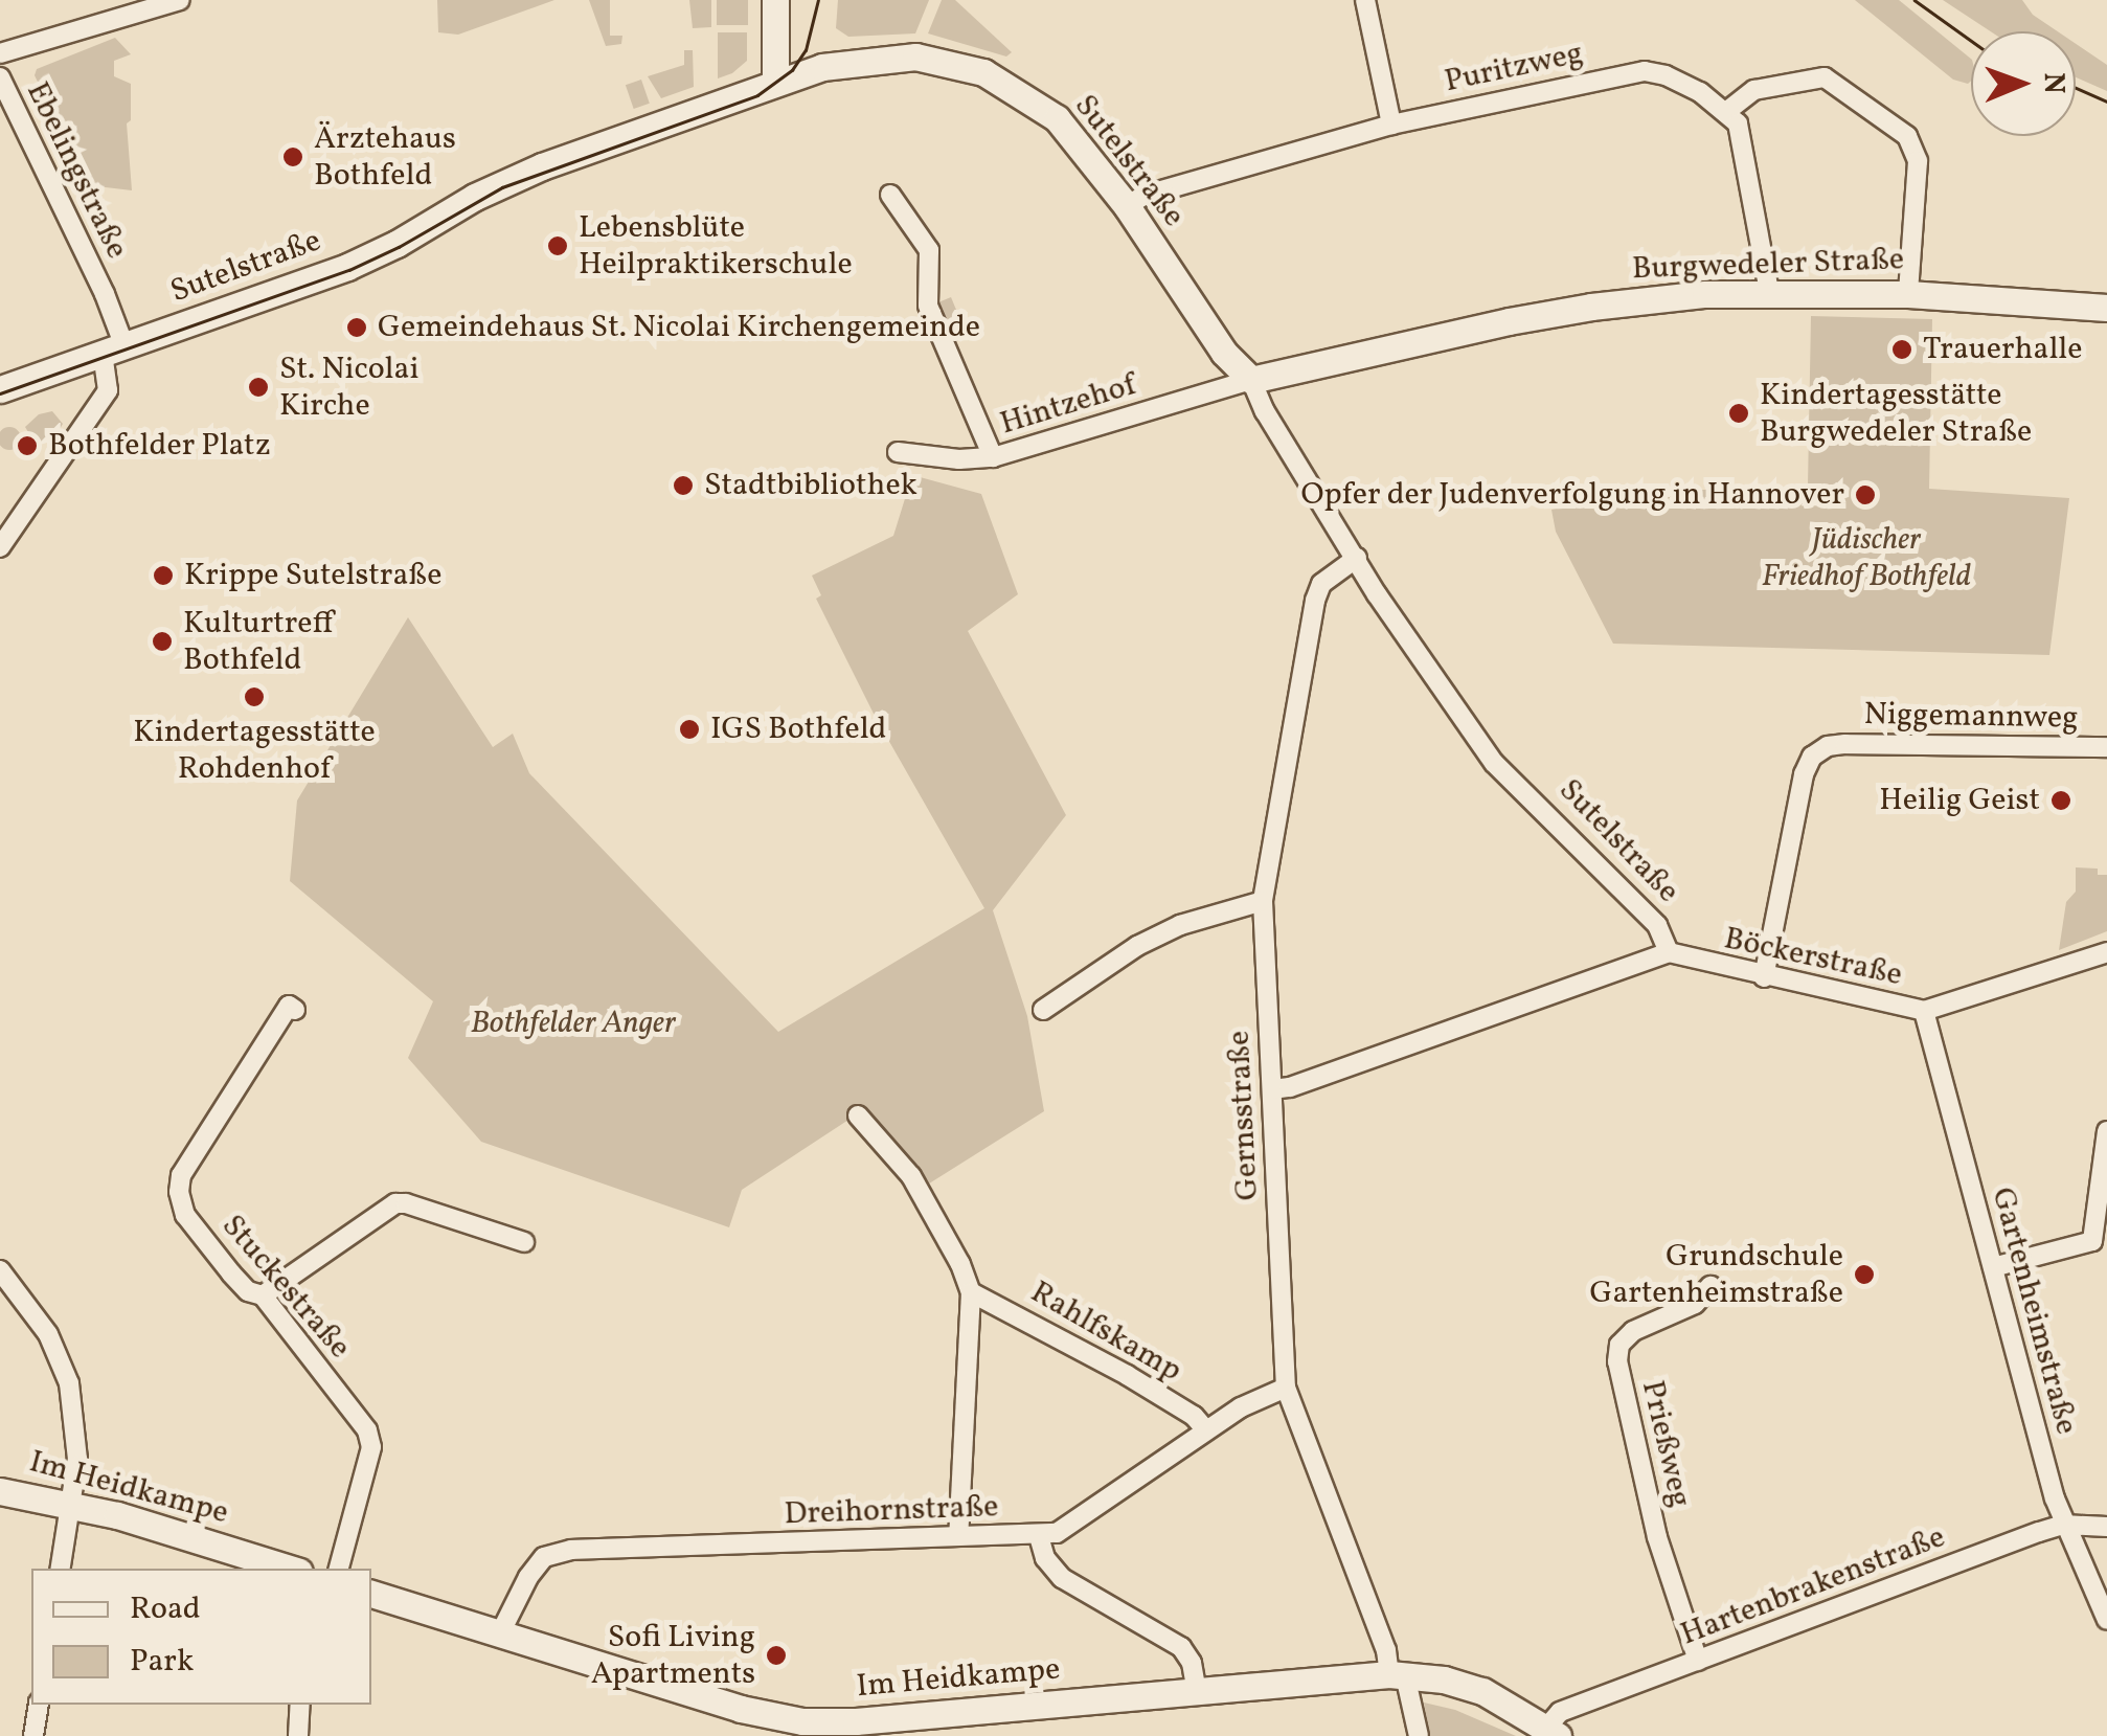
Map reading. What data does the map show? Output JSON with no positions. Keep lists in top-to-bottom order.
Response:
{
  "streets": {
    "main road": ["Sutelstraße", "Burgwedeler Straße", "Im Heidkampe"],
    "street": [
      "Puritzweg",
      "Ebelingstraße",
      "Hintzehof",
      "Niggemannweg",
      "Böckerstraße",
      "Gernsstraße",
      "Stuckestraße",
      "Gartenheimstraße",
      "Rahlfskamp",
      "Prießweg",
      "Dreihornstraße",
      "Hartenbrakenstraße"
    ]
  },
  "crossings": [
    ["Puritzweg", "Sutelstraße"],
    ["Sutelstraße", "Ebelingstraße"],
    ["Sutelstraße", "Burgwedeler Straße"],
    ["Sutelstraße", "Hintzehof"],
    ["Sutelstraße", "Böckerstraße"],
    ["Sutelstraße", "Gernsstraße"],
    ["Burgwedeler Straße", "Hintzehof"],
    ["Niggemannweg", "Böckerstraße"],
    ["Böckerstraße", "Gartenheimstraße"],
    ["Gernsstraße", "Im Heidkampe"],
    ["Gernsstraße", "Dreihornstraße"],
    ["Gartenheimstraße", "Hartenbrakenstraße"],
    ["Rahlfskamp", "Dreihornstraße"],
    ["Prießweg", "Hartenbrakenstraße"],
    ["Im Heidkampe", "Dreihornstraße"],
    ["Im Heidkampe", "Hartenbrakenstraße"]
  ],
  "parks": ["Jüdischer Friedhof Bothfeld", "Bothfelder Anger"],
  "places": [
    "Ärztehaus Bothfeld",
    "Lebensblüte Heilpraktikerschule",
    "Gemeindehaus St. Nicolai Kirchengemeinde",
    "Trauerhalle",
    "St. Nicolai Kirche",
    "Kindertagesstätte Burgwedeler Straße",
    "Bothfelder Platz",
    "Stadtbibliothek",
    "Opfer der Judenverfolgung in Hannover",
    "Krippe Sutelstraße",
    "Kulturtreff Bothfeld",
    "Kindertagesstätte Rohdenhof",
    "IGS Bothfeld",
    "Heilig Geist",
    "Grundschule Gartenheimstraße",
    "Sofi Living Apartments"
  ],
  "legend": ["Road", "Park"],
  "north": "right"
}
